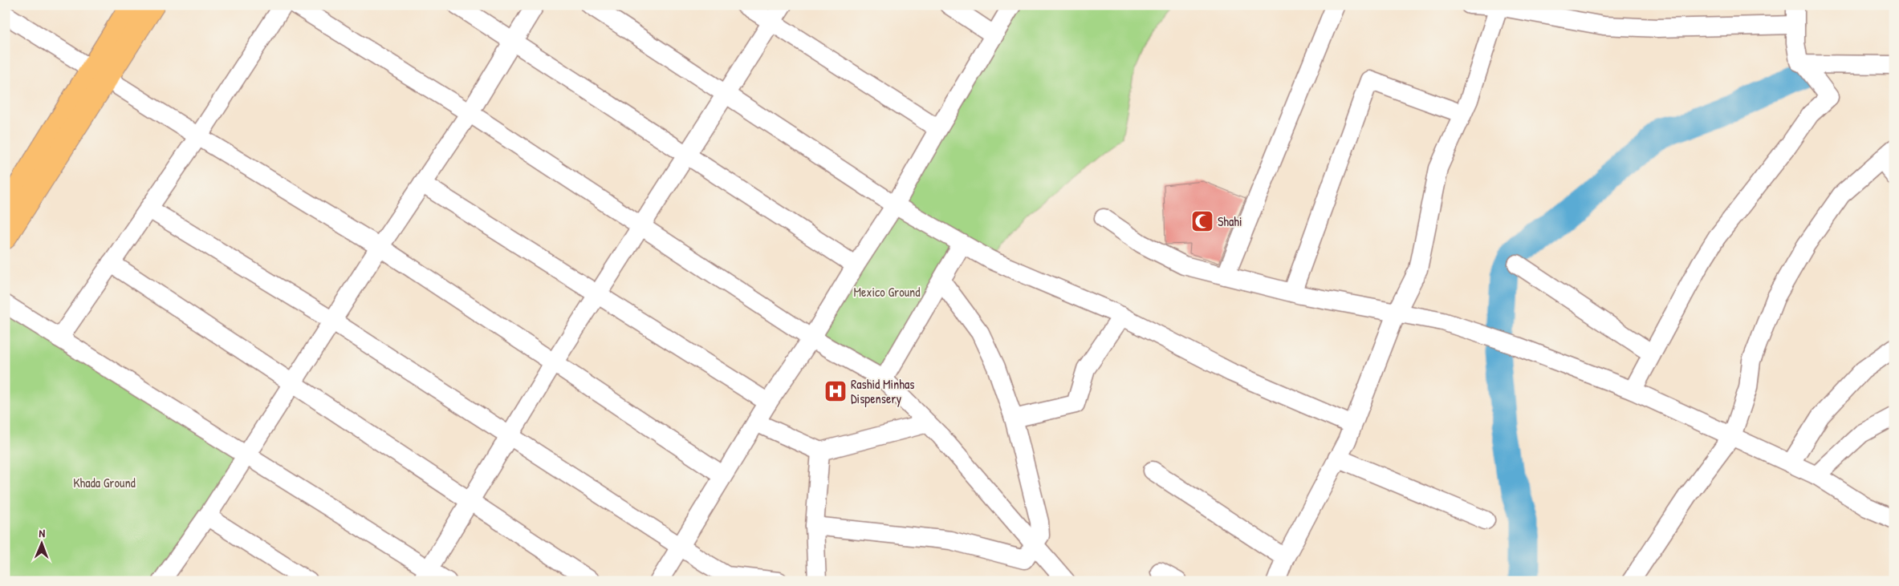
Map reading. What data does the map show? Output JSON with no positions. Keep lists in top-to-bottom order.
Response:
{
  "parks": ["Mexico Ground", "Khada Ground"],
  "places": {
    "mosque": ["Shahi"],
    "hospital": ["Rashid Minhas Dispensery"]
  },
  "north": "top"
}
